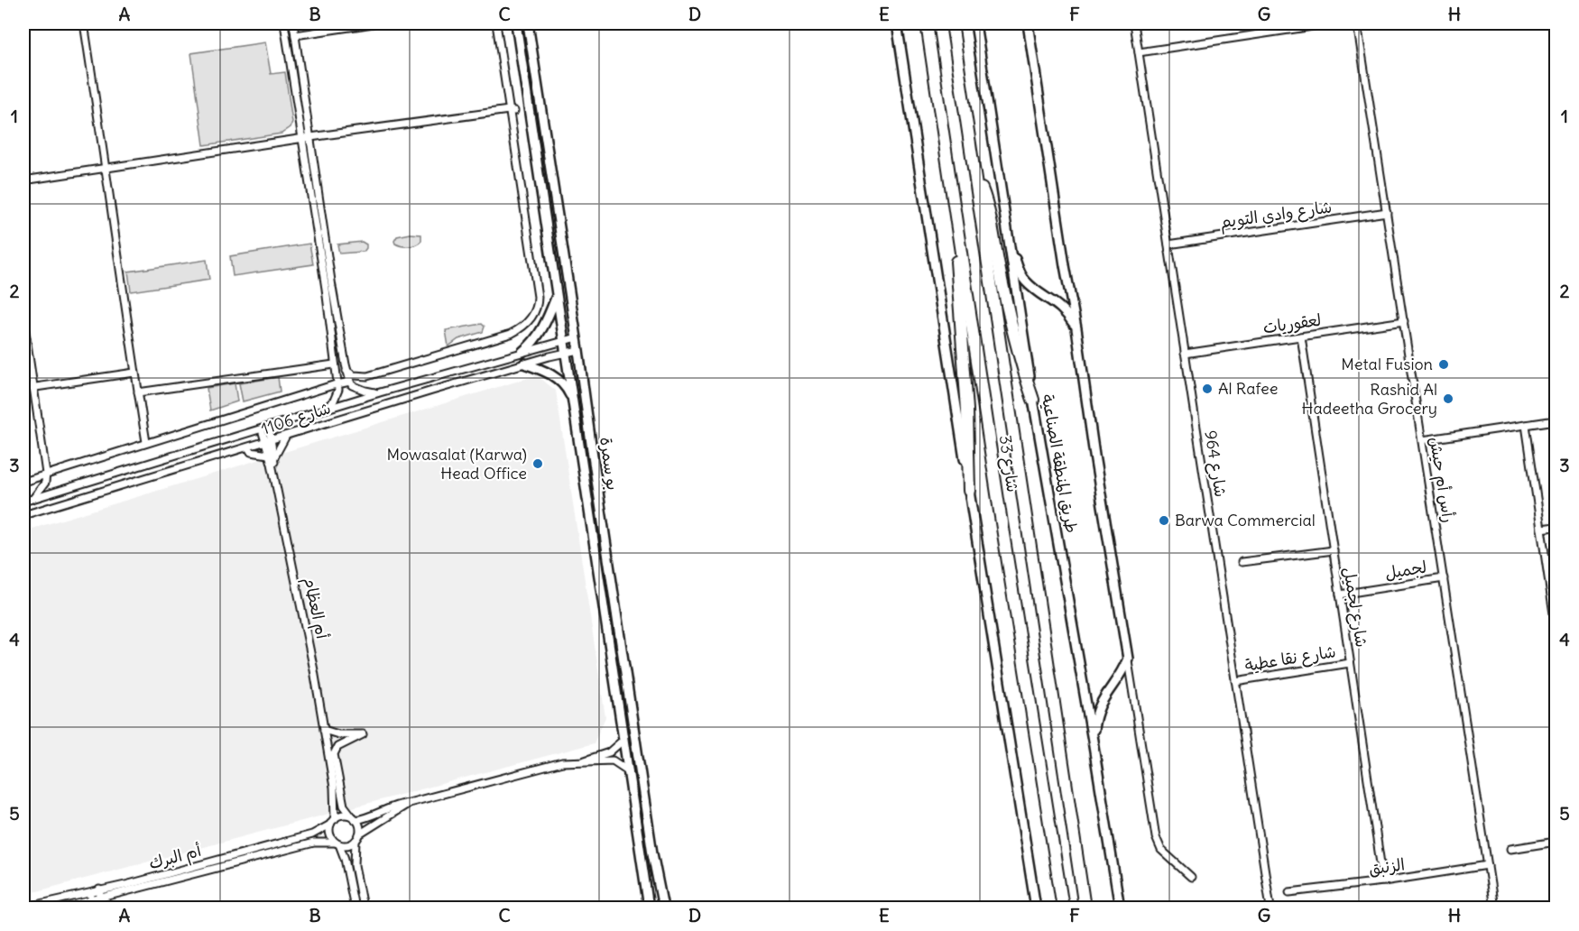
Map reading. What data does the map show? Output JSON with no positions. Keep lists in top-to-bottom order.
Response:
{
  "streets": {
    "highway": ["شارع 33"],
    "street": [
      "شارع وادي التويم",
      "لعقوريات",
      "شارع 1106",
      "بو سمرة",
      "طريق المنطقة الصناعية",
      "شارع 964",
      "رأس أم حيش",
      "لجميل",
      "شارع لجميل",
      "أم العظام",
      "شارع نقا عطية",
      "أم البرك",
      "الزنبق"
    ]
  },
  "crossings": [
    ["شارع وادي التويم", "شارع 964"],
    ["شارع وادي التويم", "رأس أم حيش"],
    ["لعقوريات", "شارع 964"],
    ["لعقوريات", "رأس أم حيش"],
    ["لعقوريات", "شارع لجميل"],
    ["شارع 1106", "بو سمرة"],
    ["شارع 1106", "أم العظام"],
    ["شارع 964", "شارع نقا عطية"],
    ["رأس أم حيش", "لجميل"],
    ["رأس أم حيش", "الزنبق"],
    ["لجميل", "شارع لجميل"],
    ["شارع لجميل", "شارع نقا عطية"],
    ["شارع لجميل", "الزنبق"],
    ["أم العظام", "أم البرك"]
  ],
  "places": [
    "Metal Fusion",
    "Al Rafee",
    "Rashid Al Hadeetha Grocery",
    "Mowasalat (Karwa) Head Office",
    "Barwa Commercial"
  ],
  "grid": {
    "columns": [
      "A",
      "B",
      "C",
      "D",
      "E",
      "F",
      "G",
      "H"
    ],
    "rows": [
      "1",
      "2",
      "3",
      "4",
      "5"
    ]
  }
}
